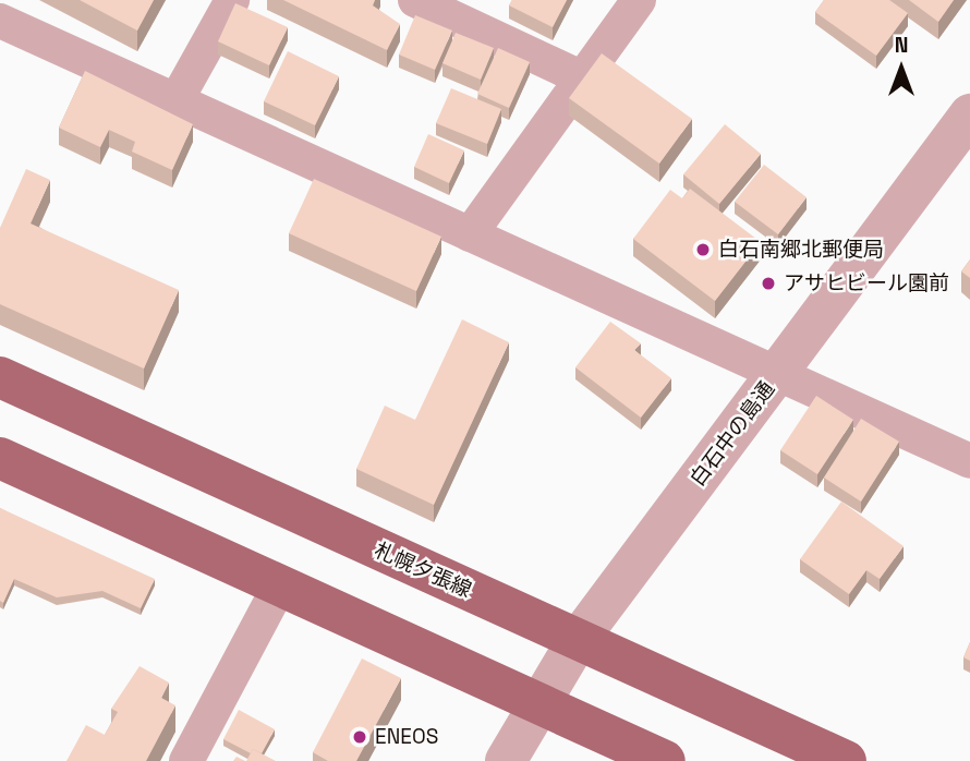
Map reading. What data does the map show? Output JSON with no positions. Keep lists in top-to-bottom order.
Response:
{
  "streets": {
    "main road": ["札幌夕張線"],
    "street": ["白石中の島通"]
  },
  "crossings": [
    ["白石中の島通", "札幌夕張線"]
  ],
  "places": ["白石南郷北郵便局", "アサヒビール園前", "ENEOS"],
  "north": "top"
}
